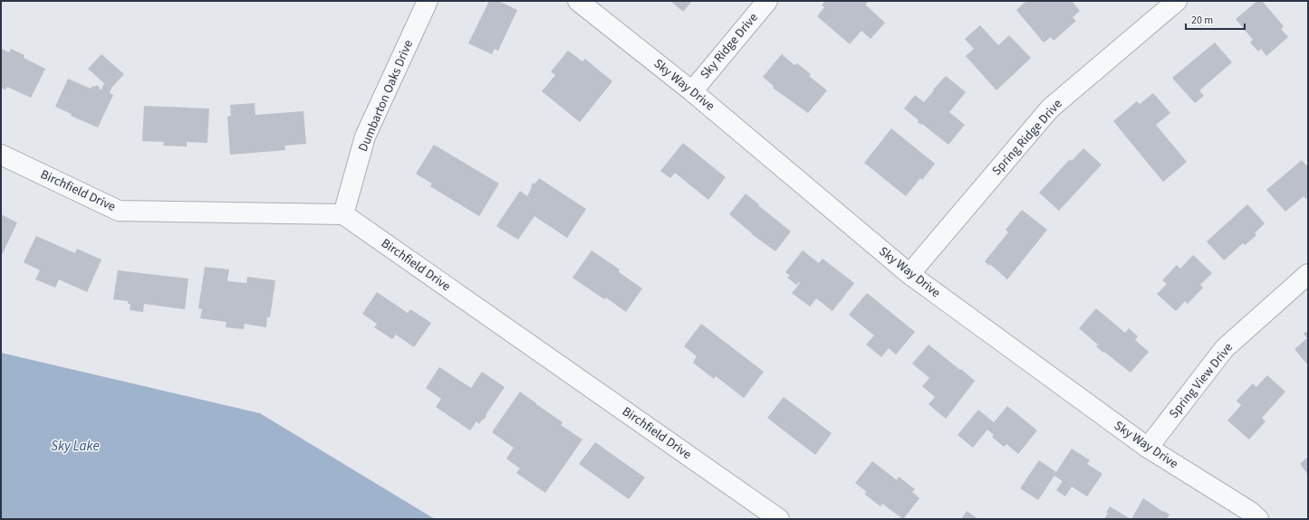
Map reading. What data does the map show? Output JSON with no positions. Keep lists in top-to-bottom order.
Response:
{
  "streets": {
    "street": [
      "Sky Ridge Drive",
      "Sky Way Drive",
      "Dumbarton Oaks Drive",
      "Spring Ridge Drive",
      "Birchfield Drive",
      "Spring View Drive"
    ]
  },
  "crossings": [
    ["Sky Ridge Drive", "Sky Way Drive"],
    ["Sky Way Drive", "Spring Ridge Drive"],
    ["Sky Way Drive", "Spring View Drive"],
    ["Dumbarton Oaks Drive", "Birchfield Drive"]
  ],
  "water": ["Sky Lake"],
  "scale_bar": "20 m"
}
